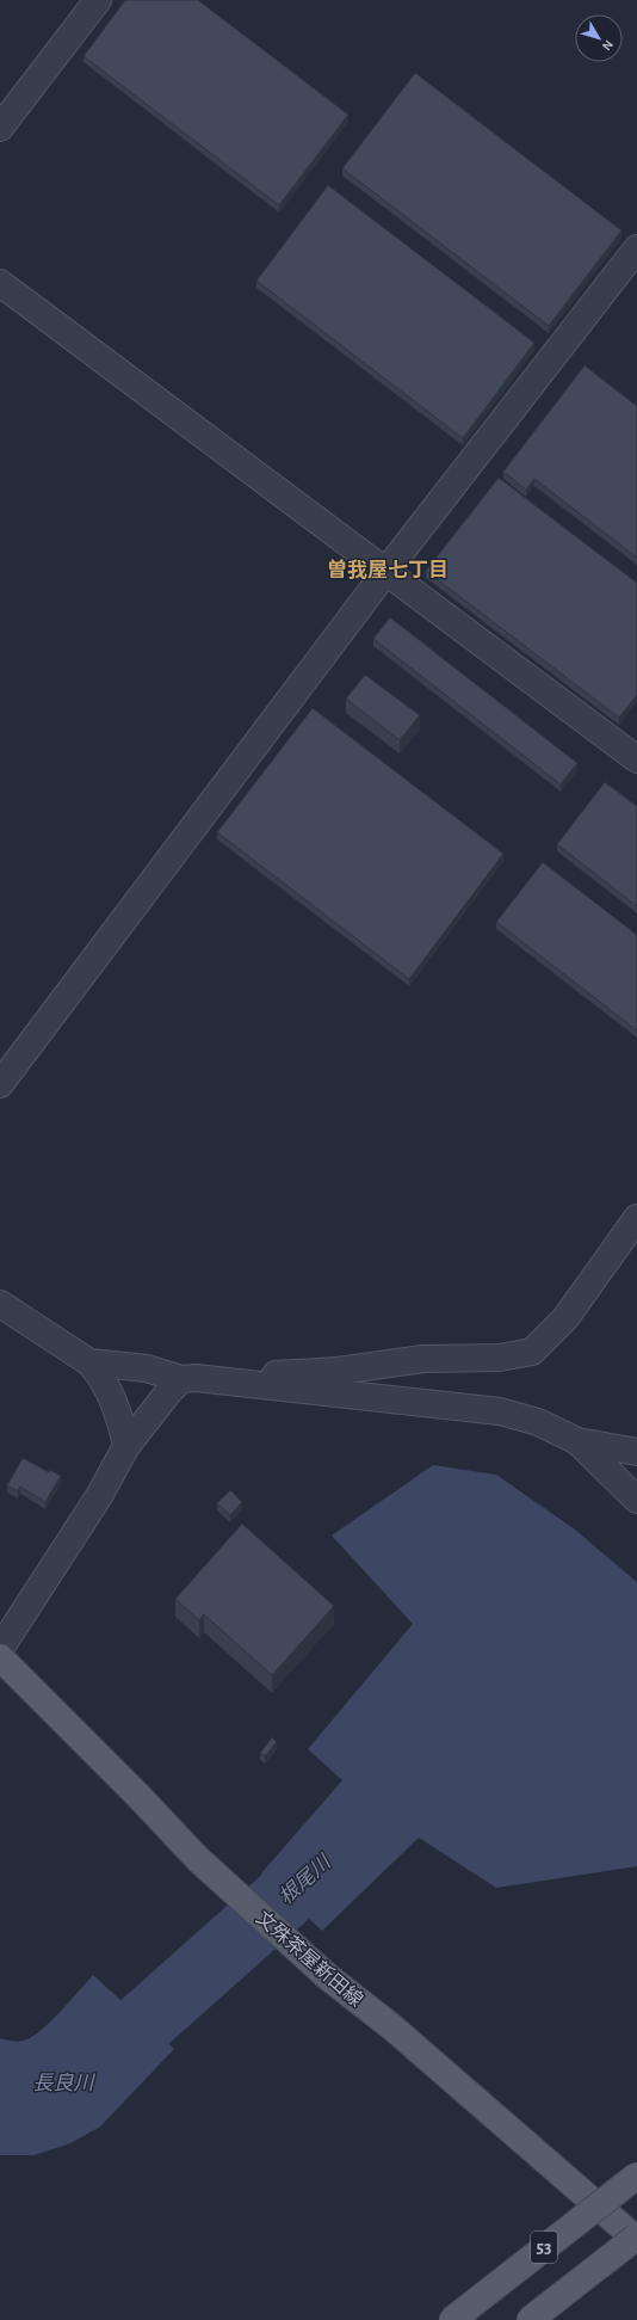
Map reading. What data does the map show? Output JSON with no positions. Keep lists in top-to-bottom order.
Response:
{
  "streets": {
    "main road": ["文殊茶屋新田線", "53"]
  },
  "districts": ["曽我屋七丁目"],
  "water": ["根尾川", "長良川"],
  "north": "bottom right"
}
